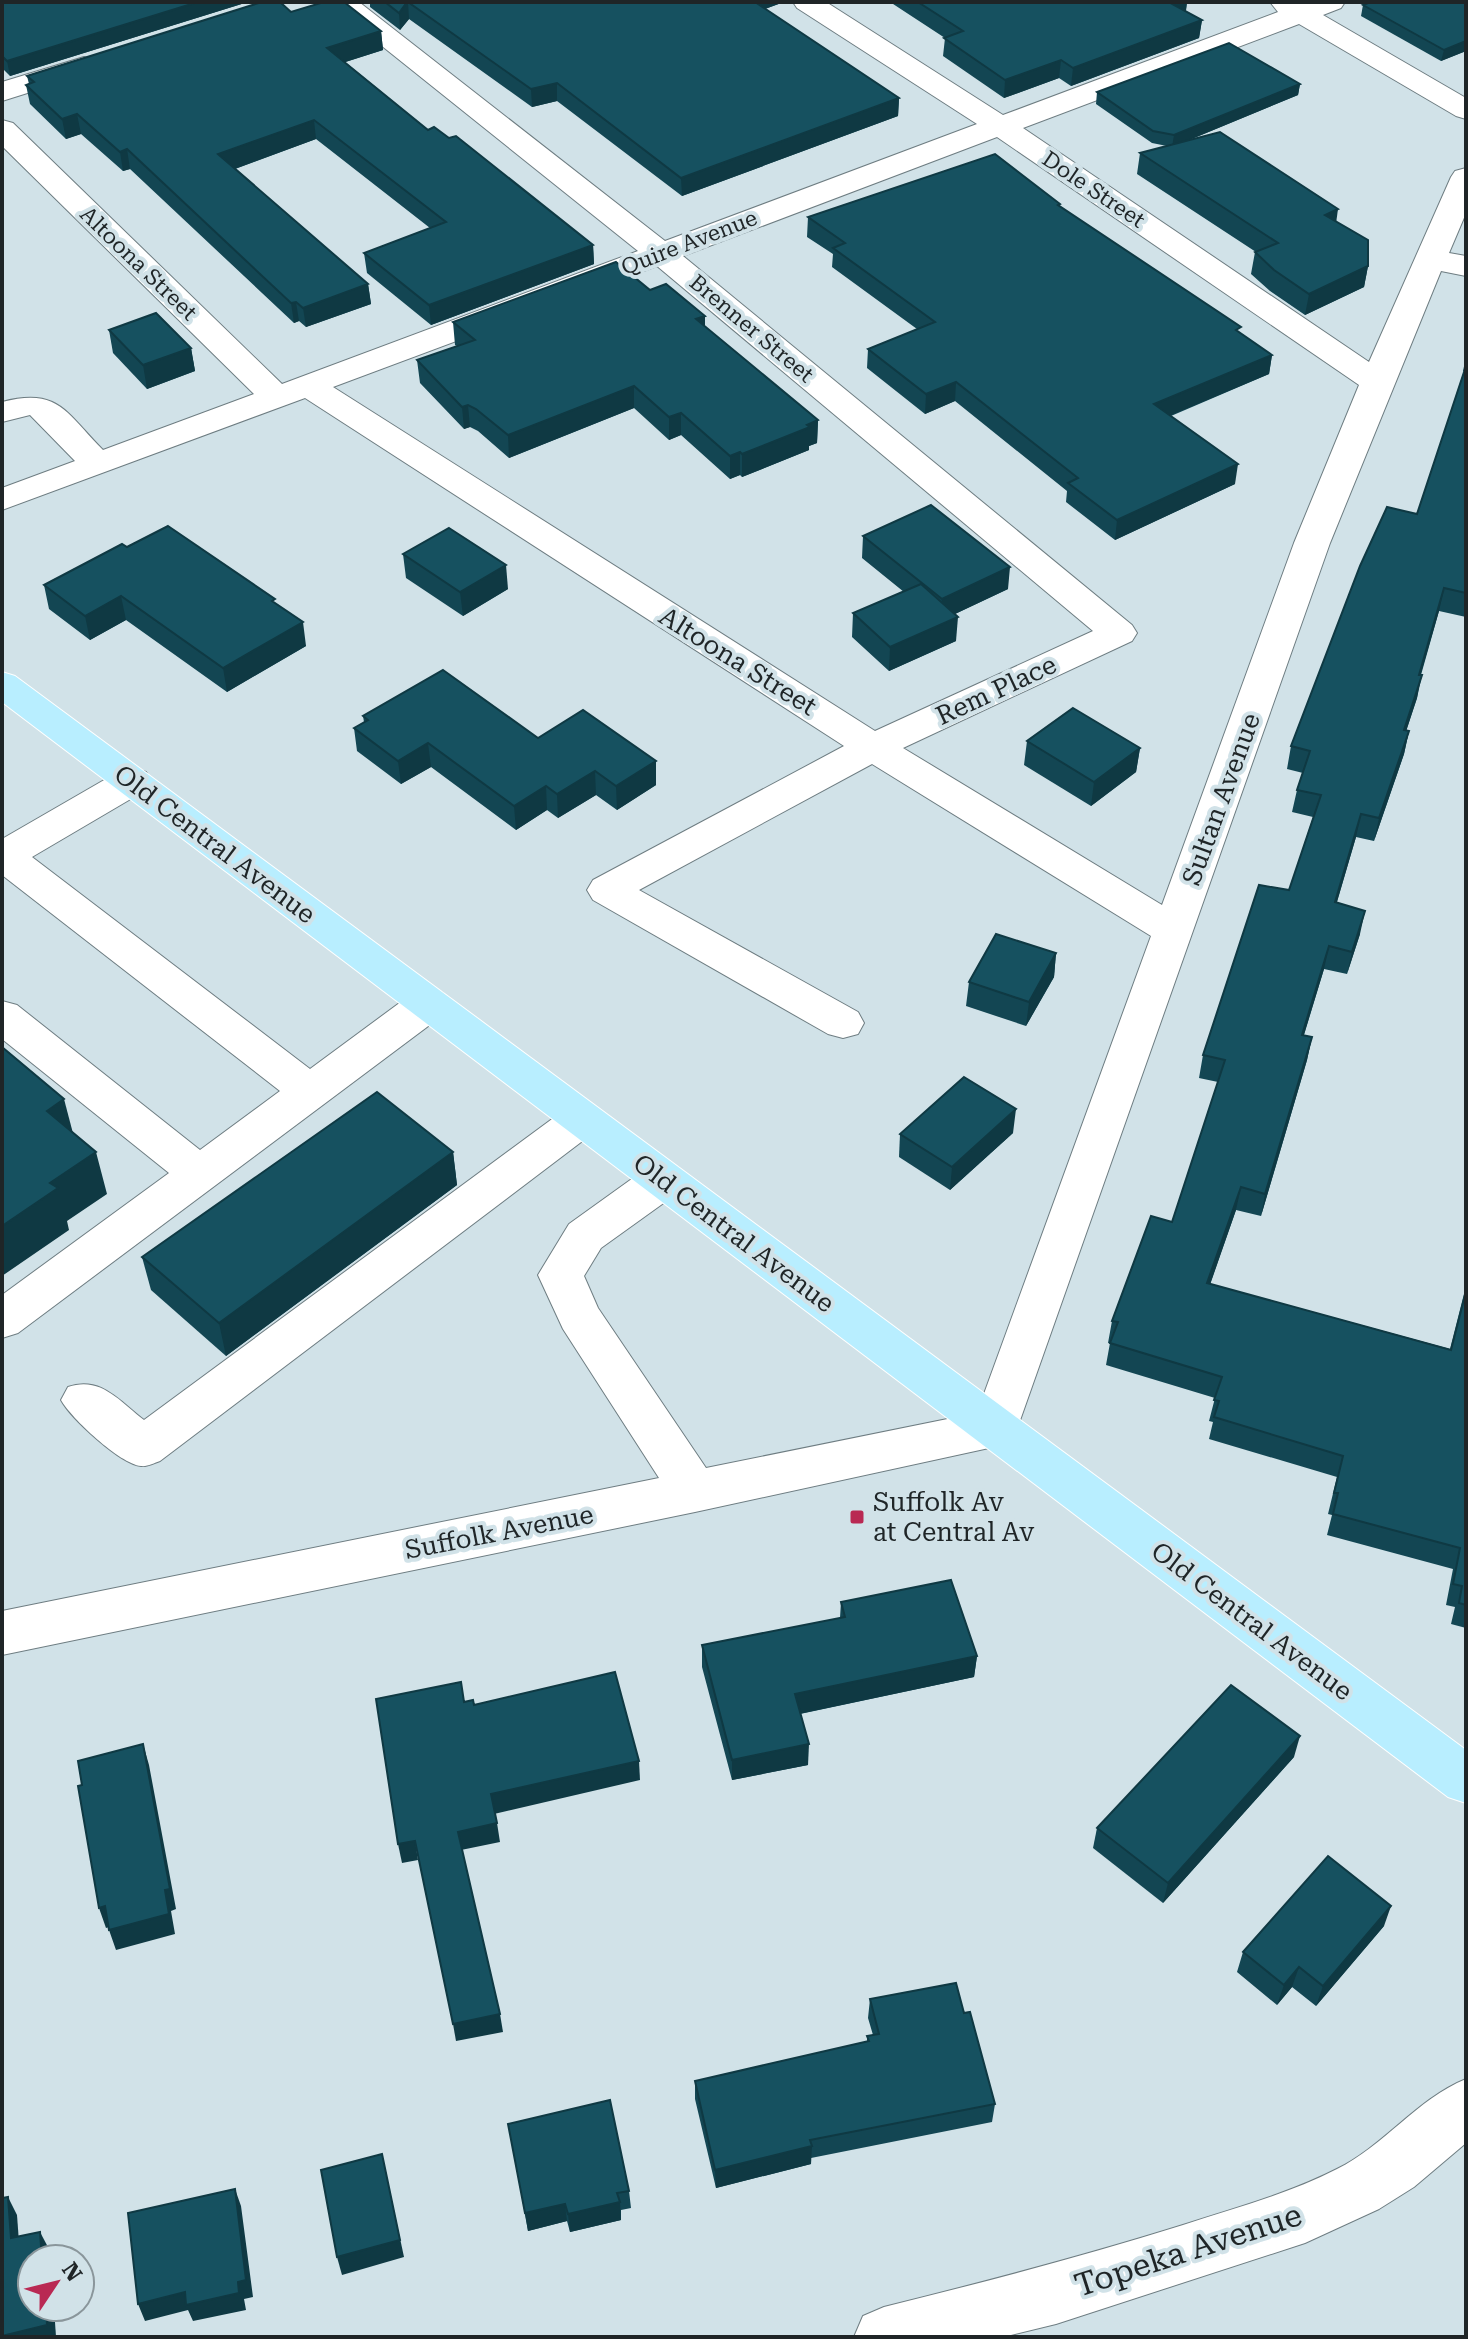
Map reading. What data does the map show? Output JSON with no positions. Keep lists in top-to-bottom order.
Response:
{
  "streets": {
    "main road": ["Old Central Avenue"],
    "street": [
      "Dole Street",
      "Quire Avenue",
      "Altoona Street",
      "Brenner Street",
      "Rem Place",
      "Sultan Avenue",
      "Suffolk Avenue",
      "Topeka Avenue"
    ]
  },
  "crossings": [
    ["Dole Street", "Quire Avenue"],
    ["Dole Street", "Sultan Avenue"],
    ["Quire Avenue", "Altoona Street"],
    ["Quire Avenue", "Brenner Street"],
    ["Altoona Street", "Rem Place"],
    ["Altoona Street", "Sultan Avenue"],
    ["Brenner Street", "Rem Place"],
    ["Sultan Avenue", "Old Central Avenue"],
    ["Sultan Avenue", "Suffolk Avenue"],
    ["Old Central Avenue", "Suffolk Avenue"]
  ],
  "places": {
    "transit": ["Suffolk Av at Central Av"]
  },
  "north": "top right"
}
